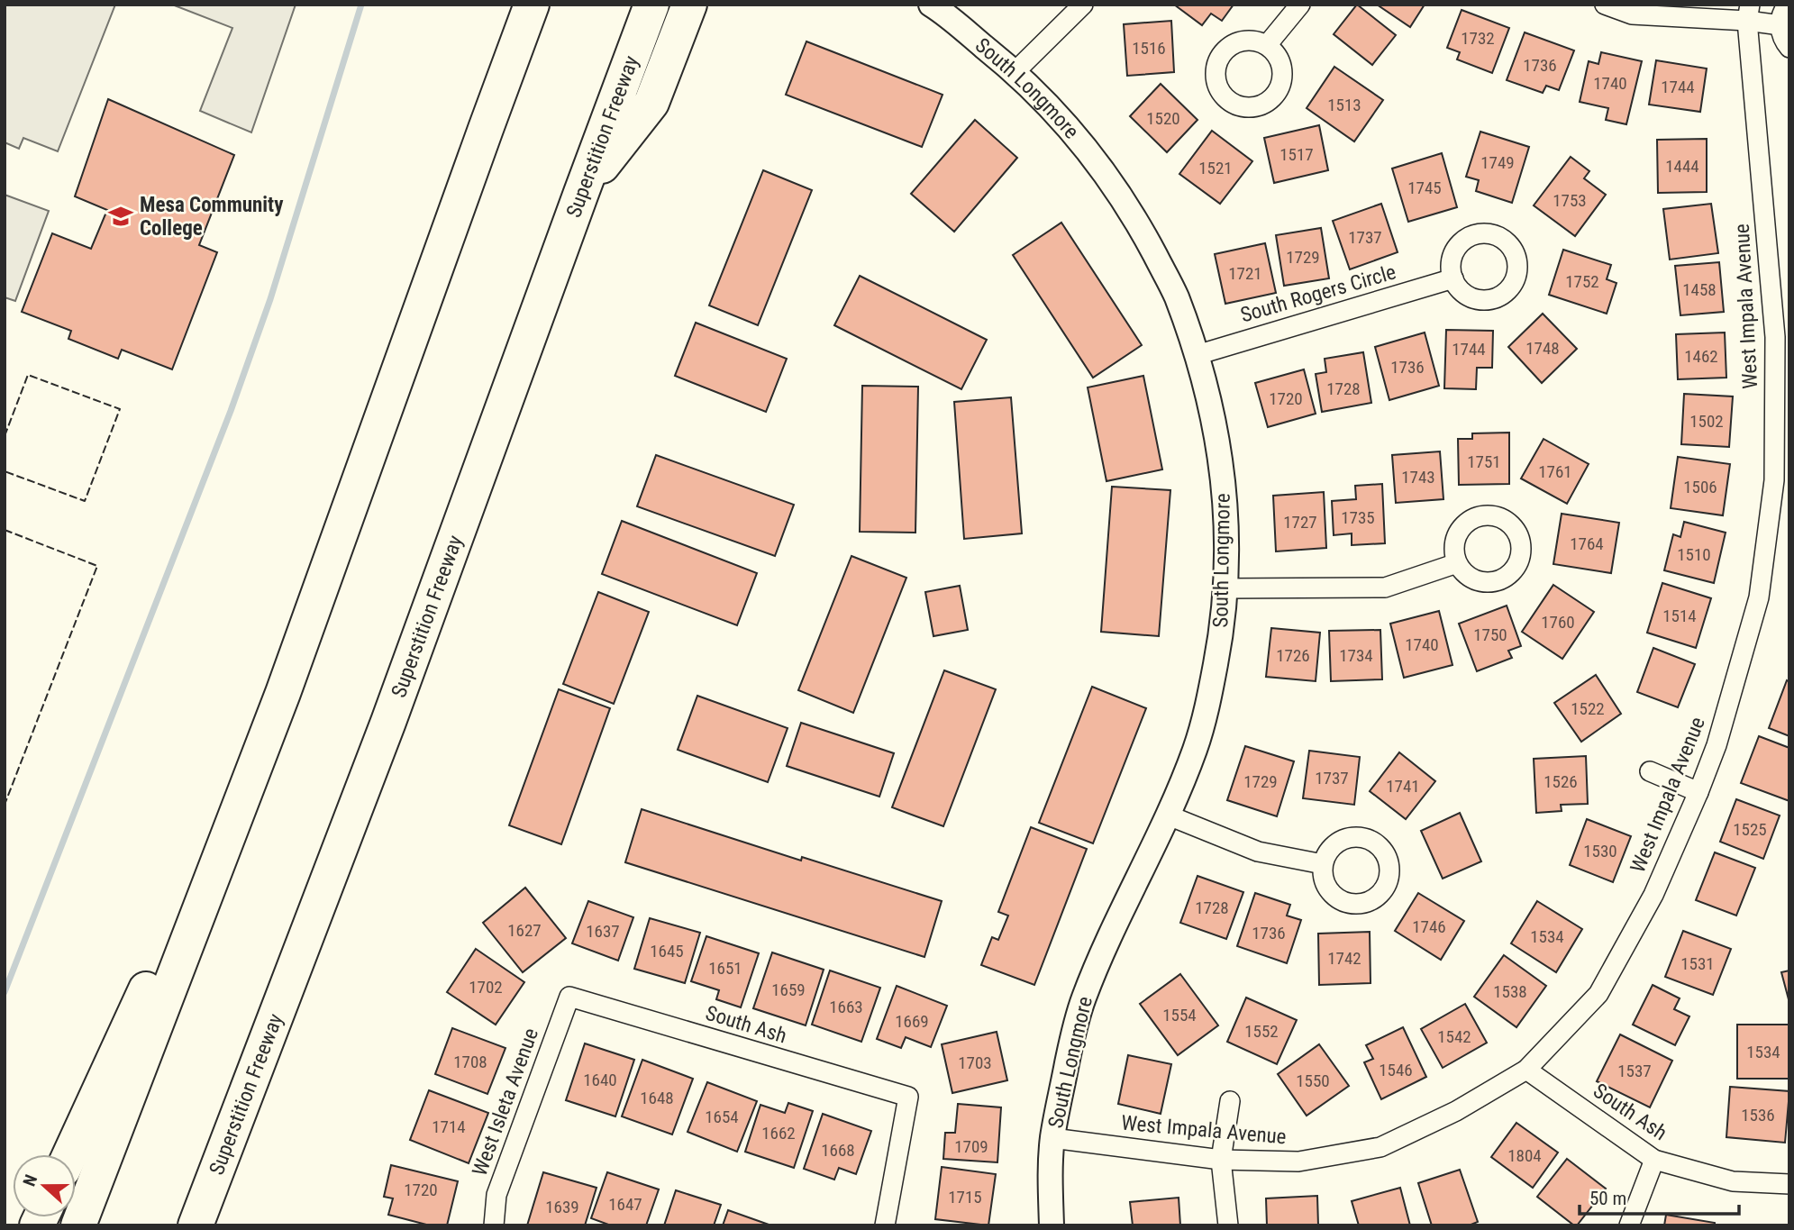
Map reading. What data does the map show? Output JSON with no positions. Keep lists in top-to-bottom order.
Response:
{
  "streets": {
    "highway": ["Superstition Freeway"],
    "street": [
      "South Longmore",
      "South Rogers Circle",
      "West Impala Avenue",
      "South Ash",
      "West Isleta Avenue"
    ]
  },
  "crossings": [
    ["South Longmore", "South Rogers Circle"],
    ["South Longmore", "West Impala Avenue"],
    ["West Impala Avenue", "South Ash"],
    ["South Ash", "West Isleta Avenue"]
  ],
  "places": {
    "school or university": ["Mesa Community College"]
  },
  "house_numbers": [
    "1732",
    "1516",
    "1736",
    "1740",
    "1744",
    "1513",
    "1520",
    "1517",
    "1749",
    "1444",
    "1521",
    "1745",
    "1753",
    "1737",
    "1729",
    "1721",
    "1752",
    "1458",
    "1748",
    "1744",
    "1462",
    "1736",
    "1728",
    "1720",
    "1502",
    "1751",
    "1761",
    "1743",
    "1506",
    "1735",
    "1727",
    "1764",
    "1510",
    "1514",
    "1760",
    "1750",
    "1740",
    "1726",
    "1734",
    "1522",
    "1737",
    "1729",
    "1526",
    "1741",
    "1525",
    "1530",
    "1728",
    "1746",
    "1627",
    "1637",
    "1736",
    "1534",
    "1645",
    "1742",
    "1531",
    "1651",
    "1702",
    "1659",
    "1538",
    "1663",
    "1554",
    "1669",
    "1552",
    "1542",
    "1534",
    "1708",
    "1703",
    "1546",
    "1537",
    "1640",
    "1550",
    "1648",
    "1536",
    "1654",
    "1714",
    "1662",
    "1709",
    "1668",
    "1804",
    "1720",
    "1715",
    "1647",
    "1639"
  ],
  "scale_bar": "50 m",
  "north": "left"
}
